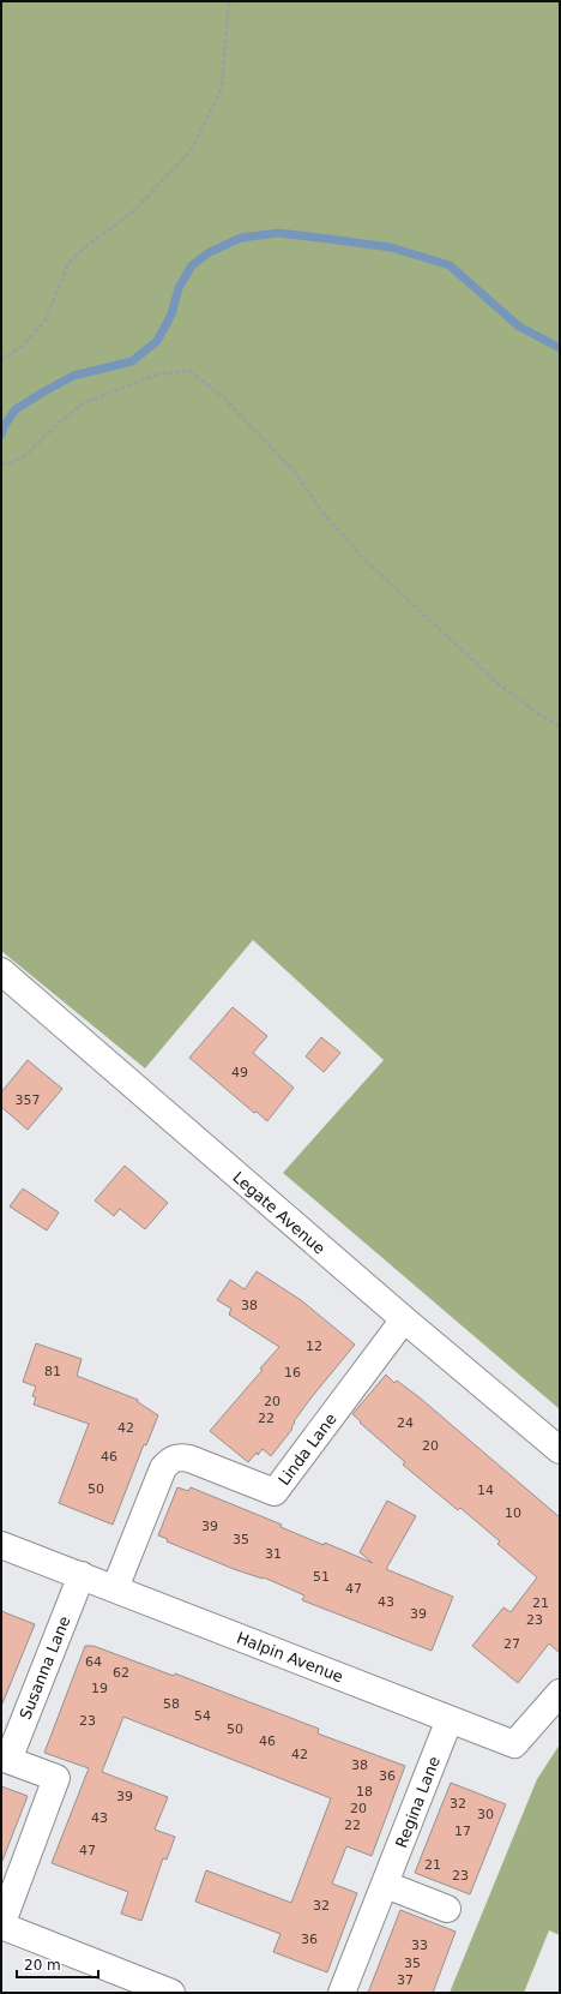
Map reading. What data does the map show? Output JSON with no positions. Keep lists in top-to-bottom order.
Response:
{
  "streets": {
    "street": [
      "Legate Avenue",
      "Linda Lane",
      "Halpin Avenue",
      "Susanna Lane",
      "Regina Lane"
    ]
  },
  "crossings": [
    ["Legate Avenue", "Linda Lane"],
    ["Linda Lane", "Halpin Avenue"],
    ["Halpin Avenue", "Susanna Lane"],
    ["Halpin Avenue", "Regina Lane"]
  ],
  "house_numbers": [
    "49",
    "357",
    "38",
    "12",
    "81",
    "16",
    "20",
    "22",
    "24",
    "42",
    "20",
    "46",
    "50",
    "14",
    "10",
    "39",
    "35",
    "31",
    "51",
    "47",
    "43",
    "21",
    "39",
    "23",
    "27",
    "64",
    "62",
    "19",
    "58",
    "54",
    "23",
    "50",
    "46",
    "42",
    "38",
    "36",
    "18",
    "39",
    "32",
    "20",
    "30",
    "43",
    "22",
    "17",
    "47",
    "21",
    "23",
    "32",
    "36",
    "33",
    "35",
    "37"
  ],
  "scale_bar": "20 m"
}
